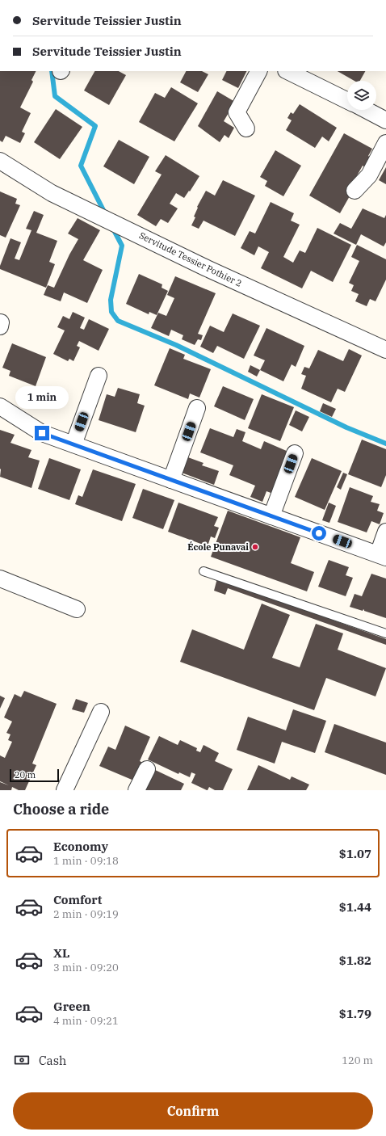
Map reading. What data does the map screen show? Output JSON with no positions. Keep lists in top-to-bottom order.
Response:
{
  "streets": {
    "street": ["Servitude Tessier Pothier 2"]
  },
  "places": ["École Punavai"],
  "scale_bar": "20 m",
  "page": {
    "banner": ["Servitude Teissier Justin", "Servitude Teissier Justin"],
    "bubble": "1 min",
    "scale": "20 m",
    "heading": "Choose a ride",
    "list": [
      {
        "name": "Economy",
        "note": "1 min · 09:18",
        "value": "$1.07"
      },
      {
        "name": "Comfort",
        "note": "2 min · 09:19",
        "value": "$1.44"
      },
      {
        "name": "XL",
        "note": "3 min · 09:20",
        "value": "$1.82"
      },
      {
        "name": "Green",
        "note": "4 min · 09:21",
        "value": "$1.79"
      }
    ],
    "pay": ["Cash", "120 m"],
    "buttons": "Confirm"
  }
}
